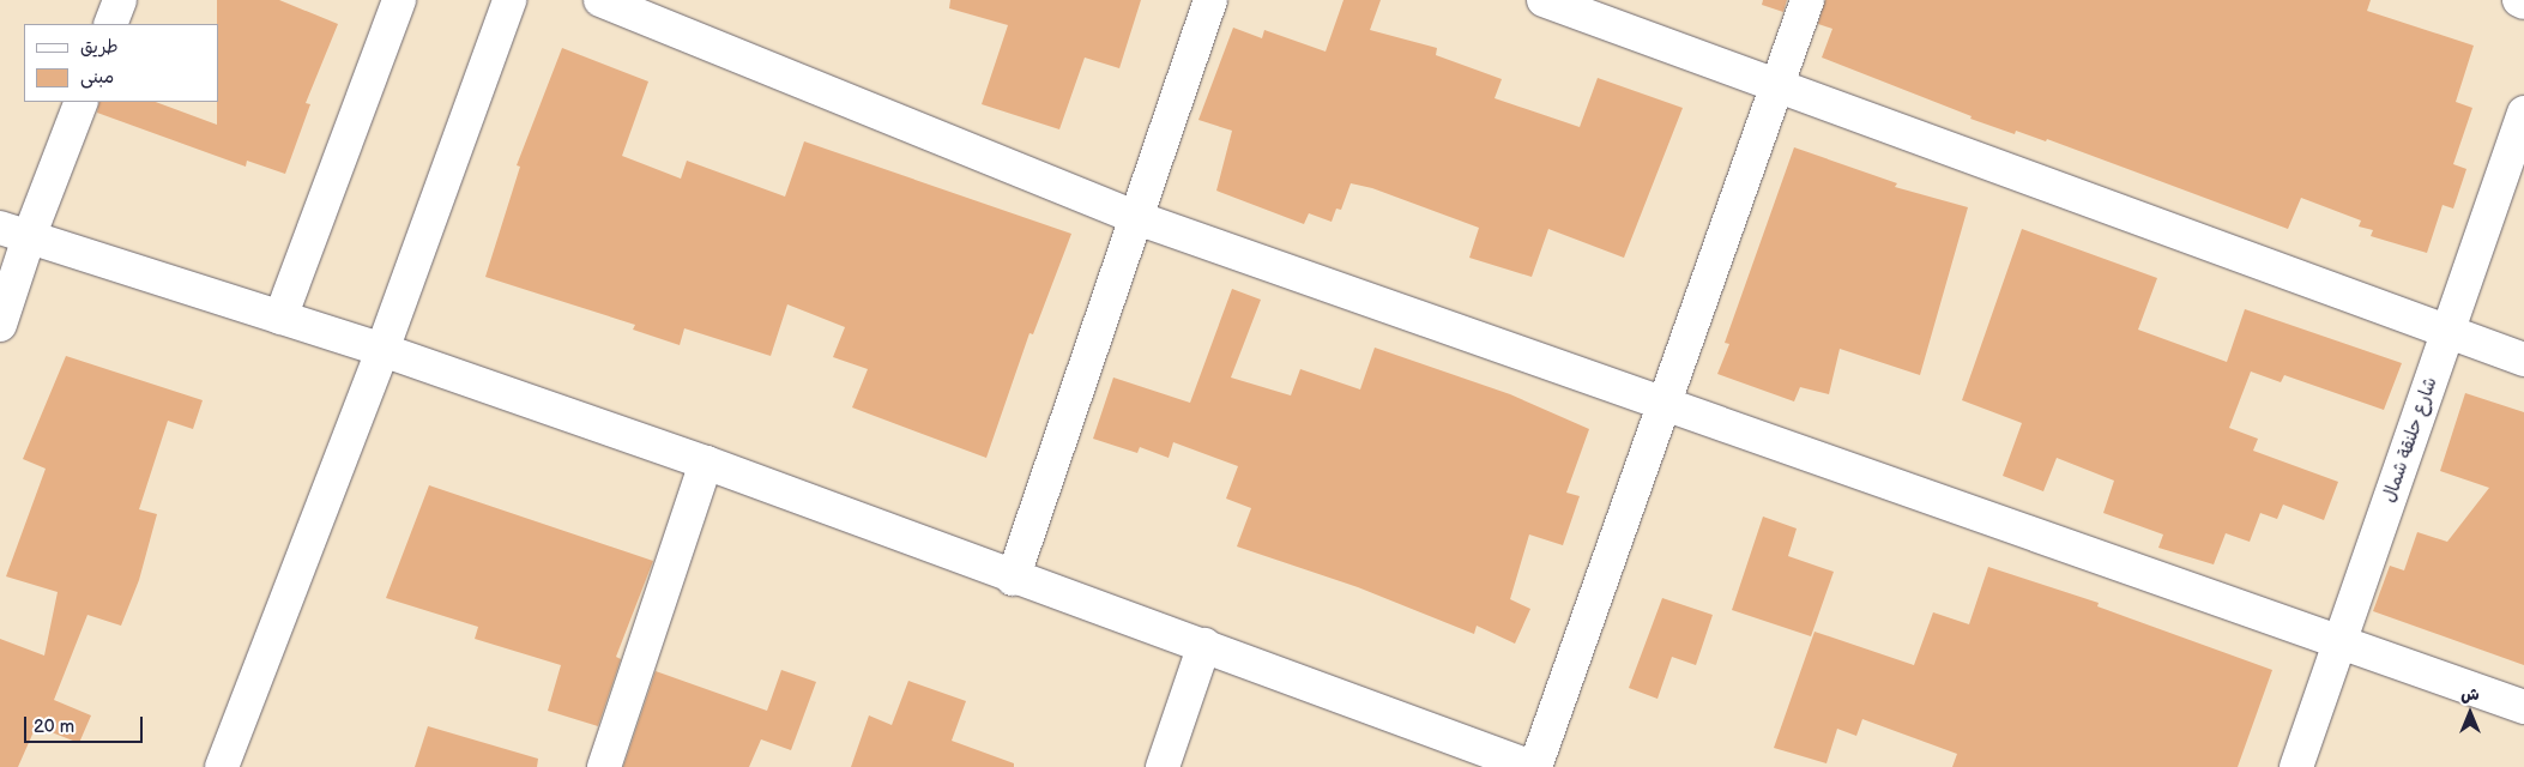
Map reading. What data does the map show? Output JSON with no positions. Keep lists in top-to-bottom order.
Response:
{
  "streets": {
    "street": ["شارع حلنقة شمال"]
  },
  "legend": ["طريق", "مبنى"],
  "scale_bar": "20 m",
  "north": "top"
}
